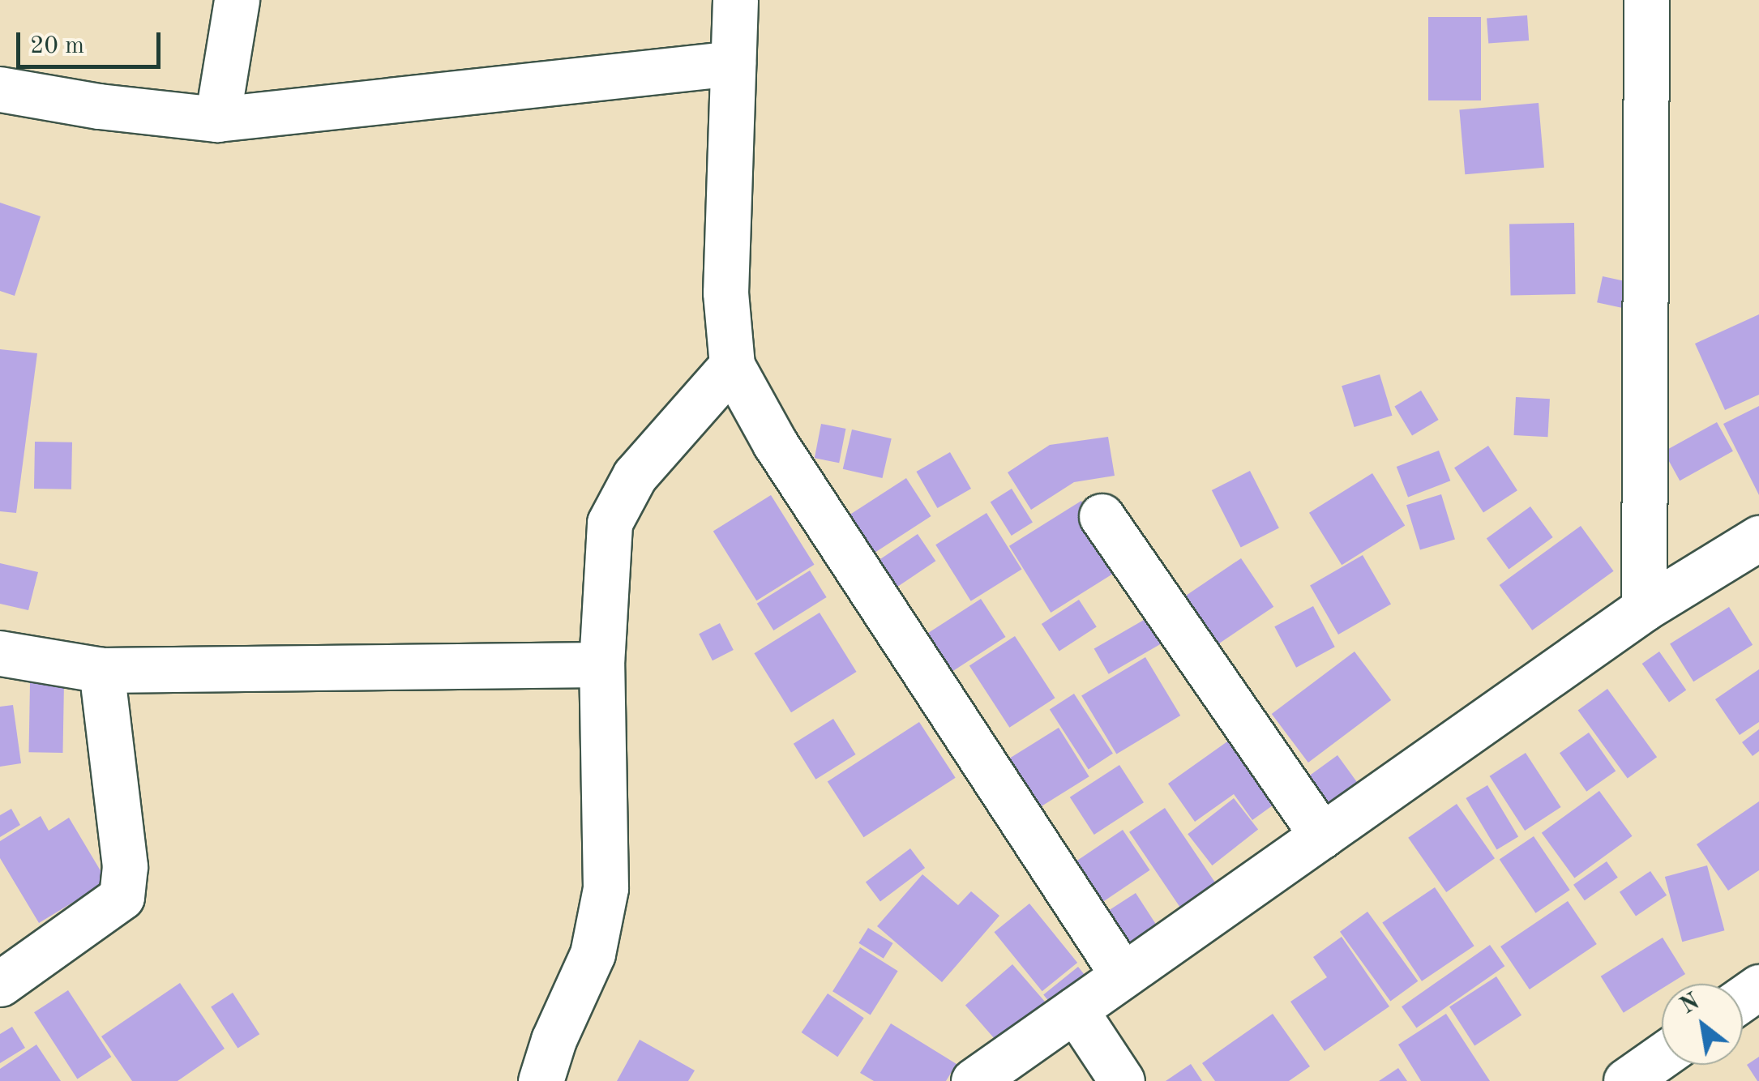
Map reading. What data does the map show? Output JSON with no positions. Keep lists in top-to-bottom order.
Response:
{
  "scale_bar": "20 m",
  "north": "top left"
}
